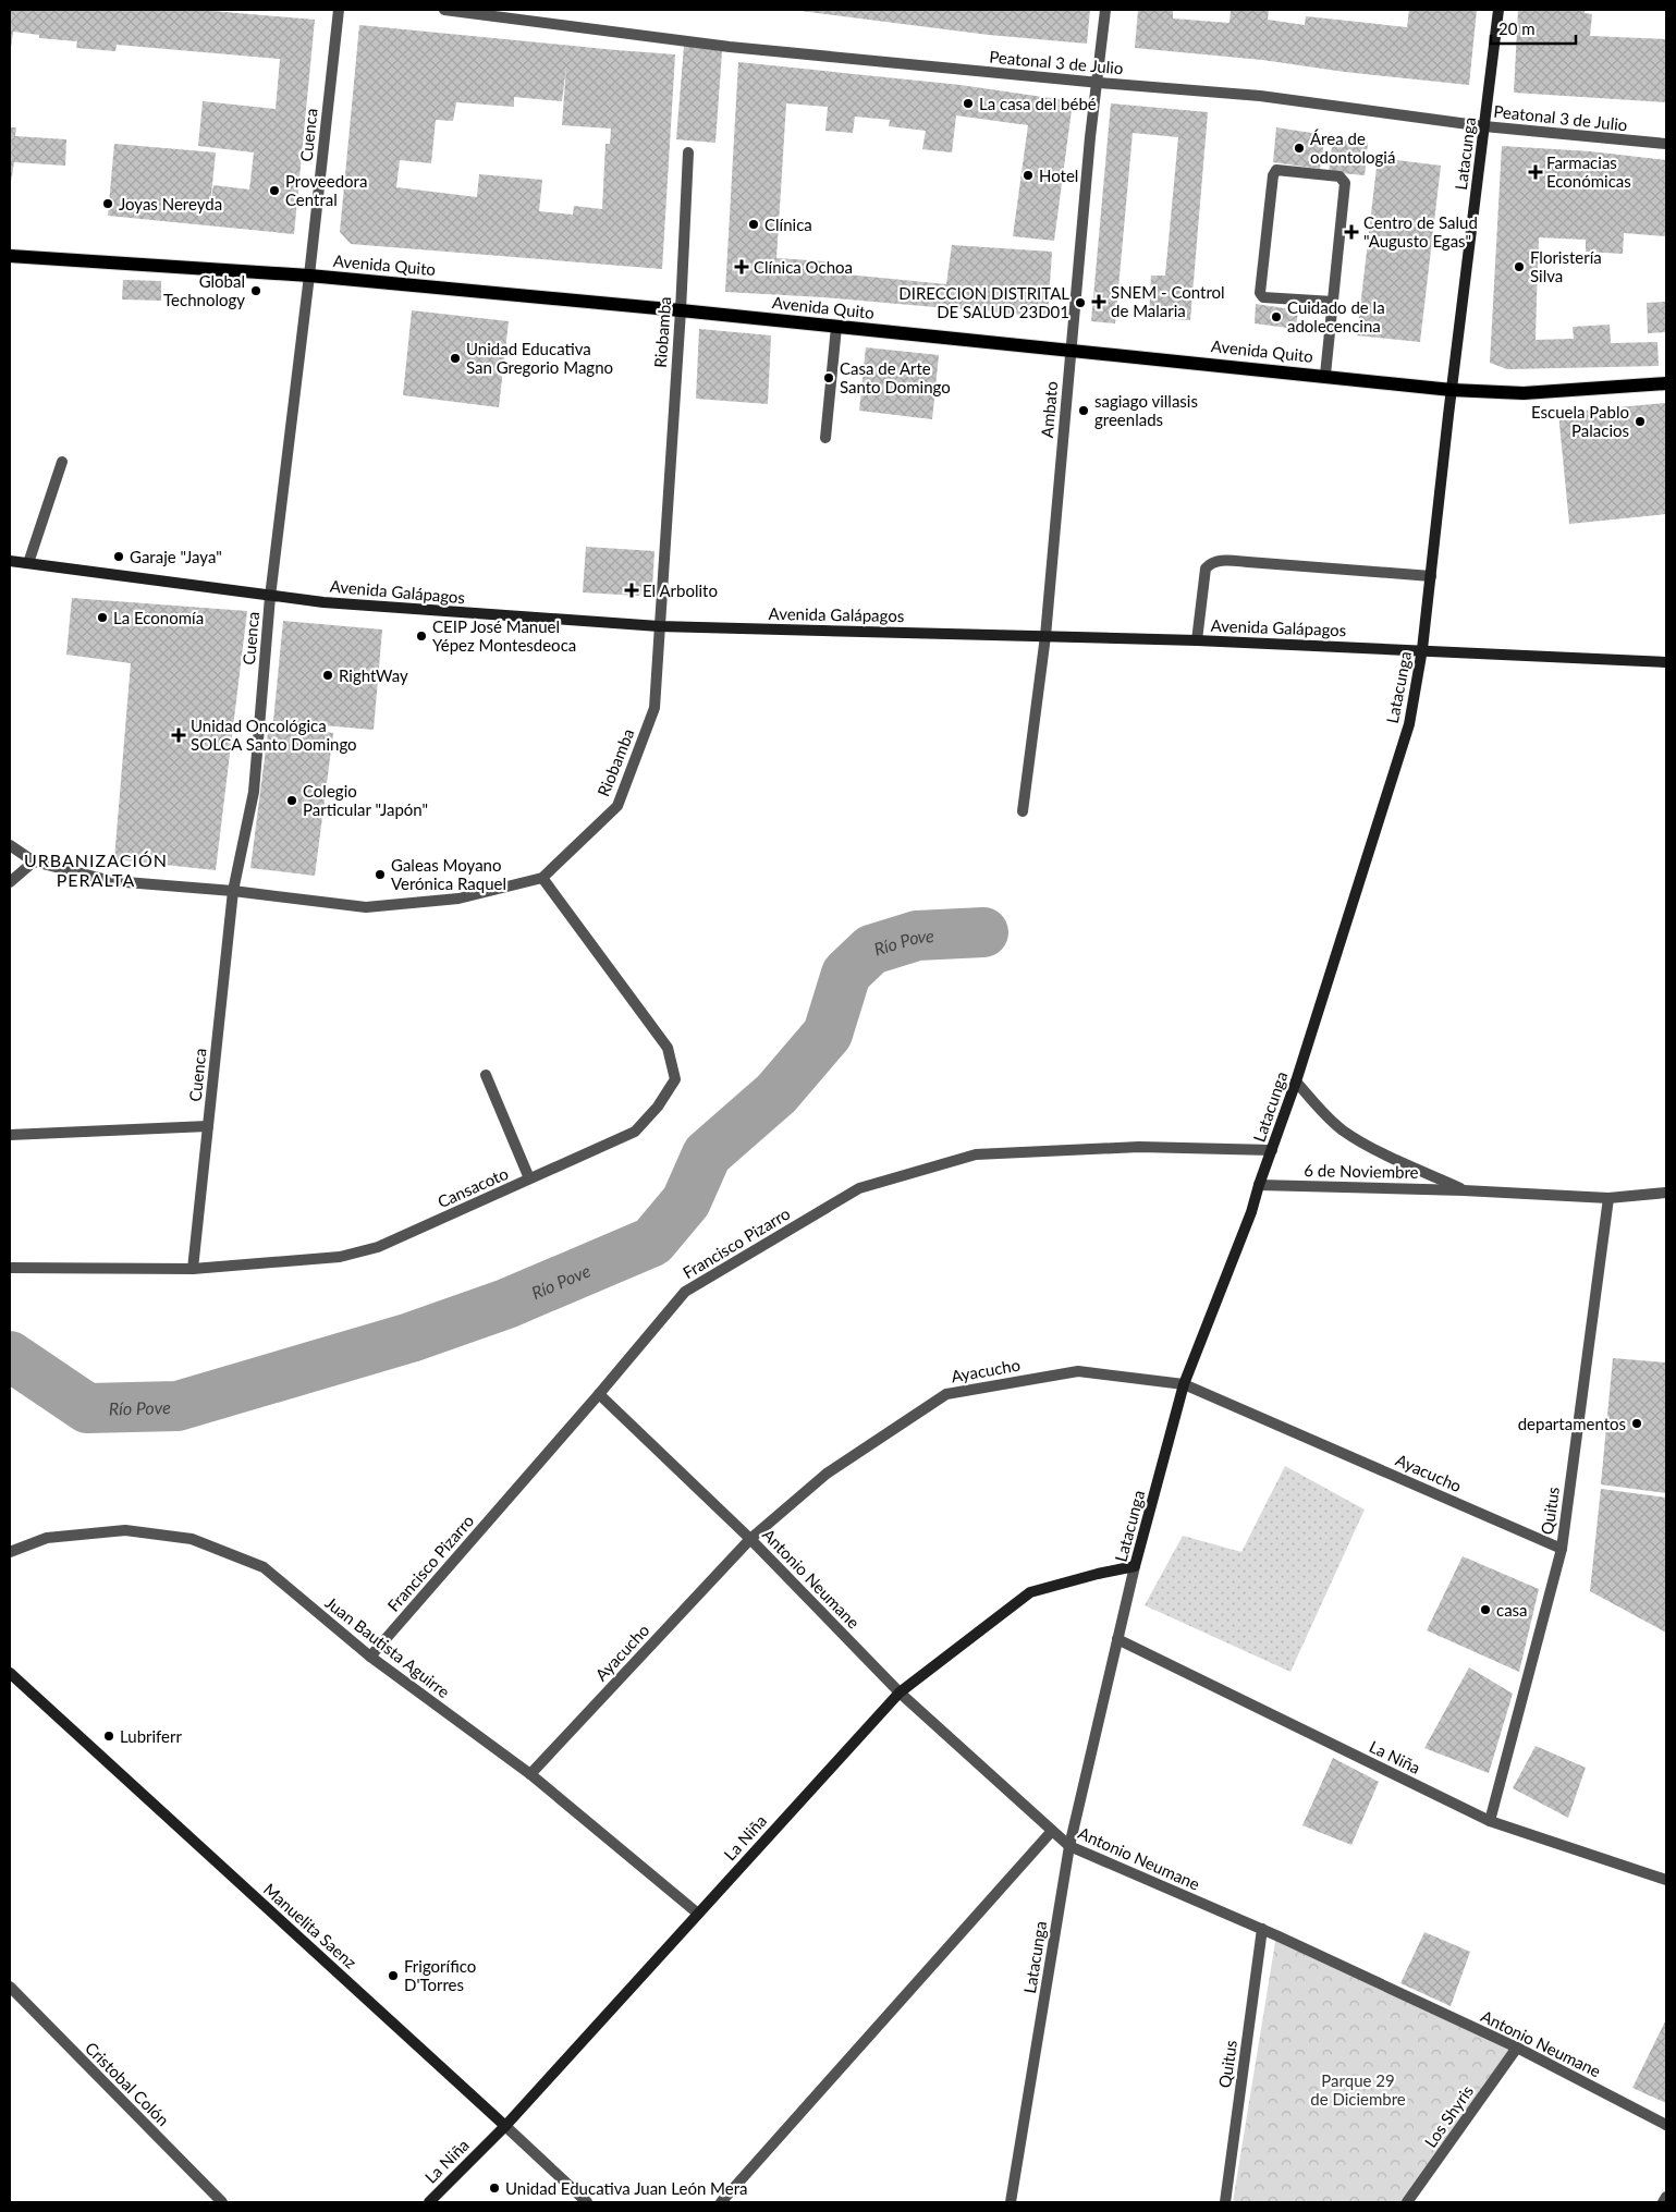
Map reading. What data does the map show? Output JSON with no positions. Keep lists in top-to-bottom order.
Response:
{
  "streets": {
    "main road": ["Avenida Quito"],
    "street": [
      "Peatonal 3 de Julio",
      "Cuenca",
      "Latacunga",
      "Riobamba",
      "Ambato",
      "Avenida Galápagos",
      "6 de Noviembre",
      "Cansacoto",
      "Francisco Pizarro",
      "Ayacucho",
      "Quitus",
      "Antonio Neumane",
      "Juan Bautista Aguirre",
      "La Niña",
      "Manuelita Saenz",
      "Cristobal Colón",
      "Los Shyris"
    ]
  },
  "crossings": [
    ["Peatonal 3 de Julio", "Latacunga"],
    ["Peatonal 3 de Julio", "Ambato"],
    ["Cuenca", "Avenida Quito"],
    ["Cuenca", "Riobamba"],
    ["Cuenca", "Avenida Galápagos"],
    ["Cuenca", "Cansacoto"],
    ["Latacunga", "Avenida Quito"],
    ["Latacunga", "Avenida Galápagos"],
    ["Latacunga", "6 de Noviembre"],
    ["Latacunga", "Francisco Pizarro"],
    ["Latacunga", "Ayacucho"],
    ["Latacunga", "Antonio Neumane"],
    ["Latacunga", "La Niña"],
    ["Avenida Quito", "Riobamba"],
    ["Avenida Quito", "Ambato"],
    ["Riobamba", "Avenida Galápagos"],
    ["Riobamba", "Cansacoto"],
    ["Ambato", "Avenida Galápagos"],
    ["6 de Noviembre", "Quitus"],
    ["Francisco Pizarro", "Antonio Neumane"],
    ["Francisco Pizarro", "Juan Bautista Aguirre"],
    ["Ayacucho", "Quitus"],
    ["Ayacucho", "Antonio Neumane"],
    ["Ayacucho", "Juan Bautista Aguirre"],
    ["Quitus", "Antonio Neumane"],
    ["Quitus", "La Niña"],
    ["Antonio Neumane", "La Niña"],
    ["Antonio Neumane", "Los Shyris"],
    ["Juan Bautista Aguirre", "La Niña"],
    ["La Niña", "Manuelita Saenz"]
  ],
  "districts": ["URBANIZACIÓN PERALTA"],
  "water": ["Río Pove"],
  "parks": ["Parque 29 de Diciembre"],
  "places": {
    "other": [
      "La casa del bébé",
      "Área de odontologiá",
      "Hotel",
      "Proveedora Central",
      "Joyas Nereyda",
      "Clínica",
      "Floristería Silva",
      "Global Technology",
      "DIRECCION DISTRITAL DE SALUD 23D01",
      "Cuidado de la adolecencina",
      "Unidad Educativa San Gregorio Magno",
      "Casa de Arte Santo Domingo",
      "sagiago villasis greenlads",
      "Escuela Pablo Palacios",
      "Garaje \"Jaya\"",
      "La Economía",
      "CEIP José Manuel Yépez Montesdeoca",
      "RightWay",
      "Colegio Particular \"Japón\"",
      "Galeas Moyano Verónica Raquel",
      "departamentos",
      "casa",
      "Lubriferr",
      "Frigorífico D'Torres",
      "Unidad Educativa Juan León Mera"
    ],
    "health": [
      "Farmacias Económicas",
      "Centro de Salud \"Augusto Egas\"",
      "Clínica Ochoa",
      "SNEM - Control de Malaria",
      "El Arbolito",
      "Unidad Oncológica SOLCA Santo Domingo"
    ]
  },
  "scale_bar": "20 m"
}
